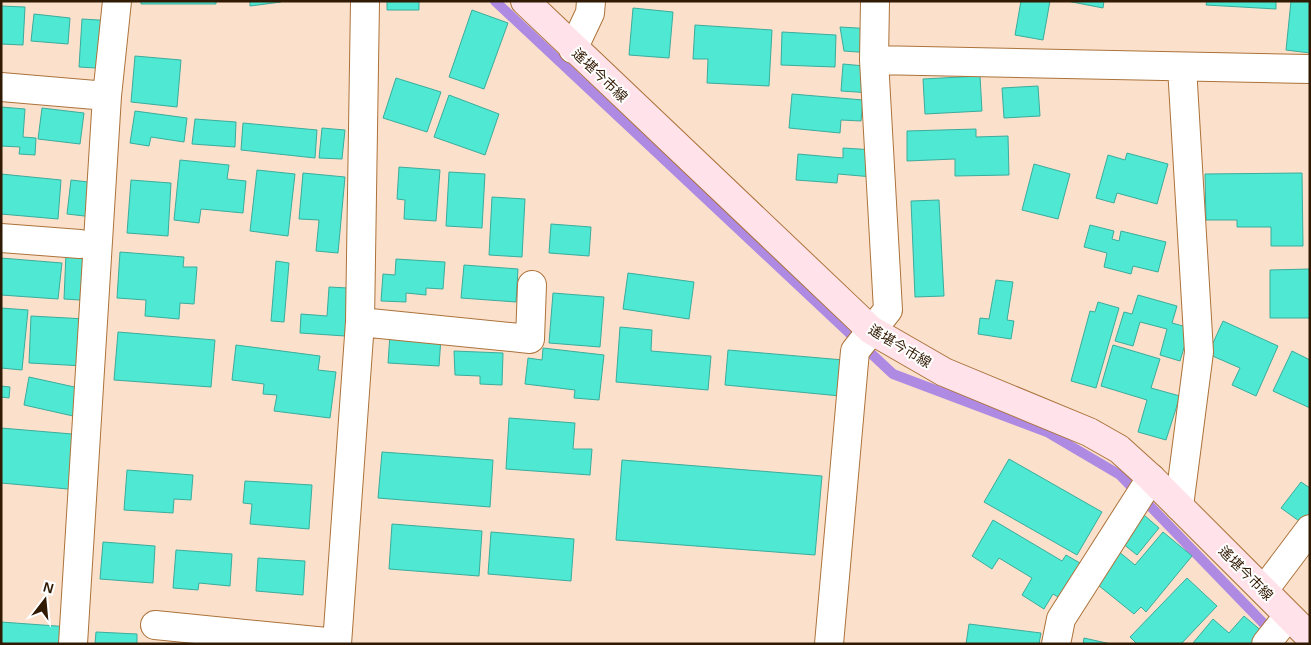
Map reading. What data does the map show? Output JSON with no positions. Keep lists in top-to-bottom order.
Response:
{
  "streets": {
    "main road": ["遙堪今市線"]
  },
  "north": "top"
}
